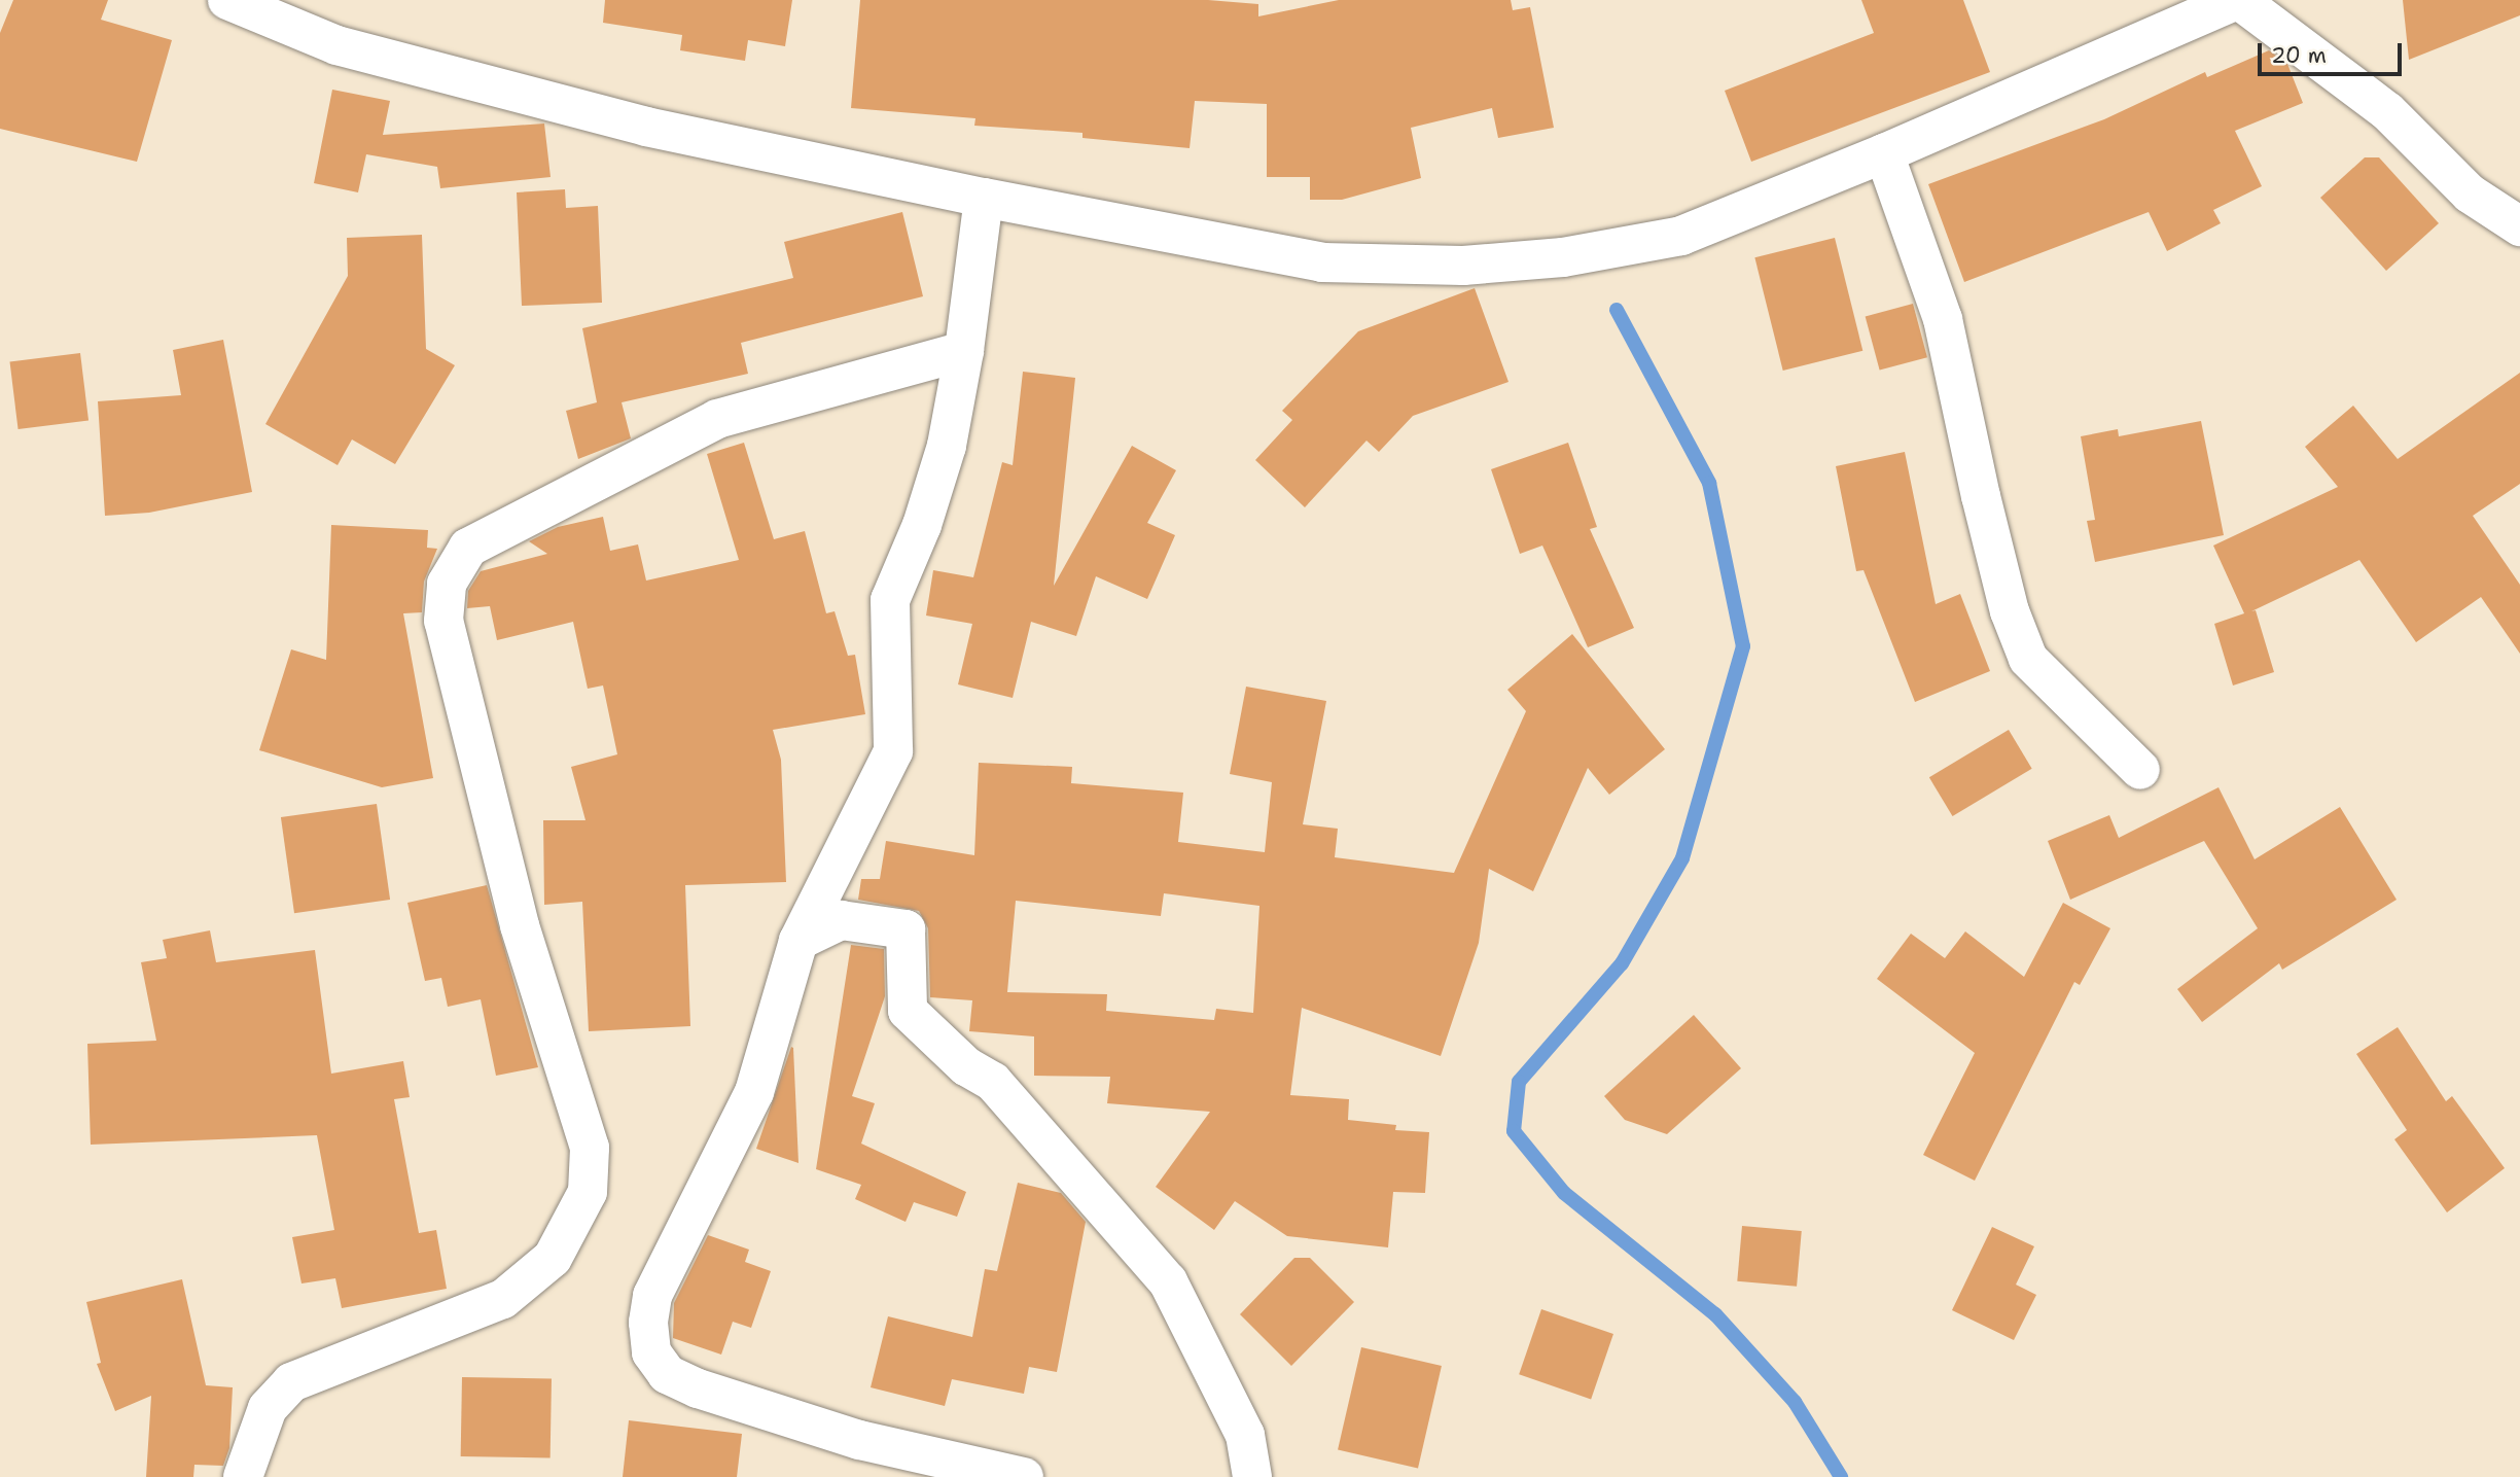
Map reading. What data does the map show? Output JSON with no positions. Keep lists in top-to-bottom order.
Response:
{
  "scale_bar": "20 m"
}
